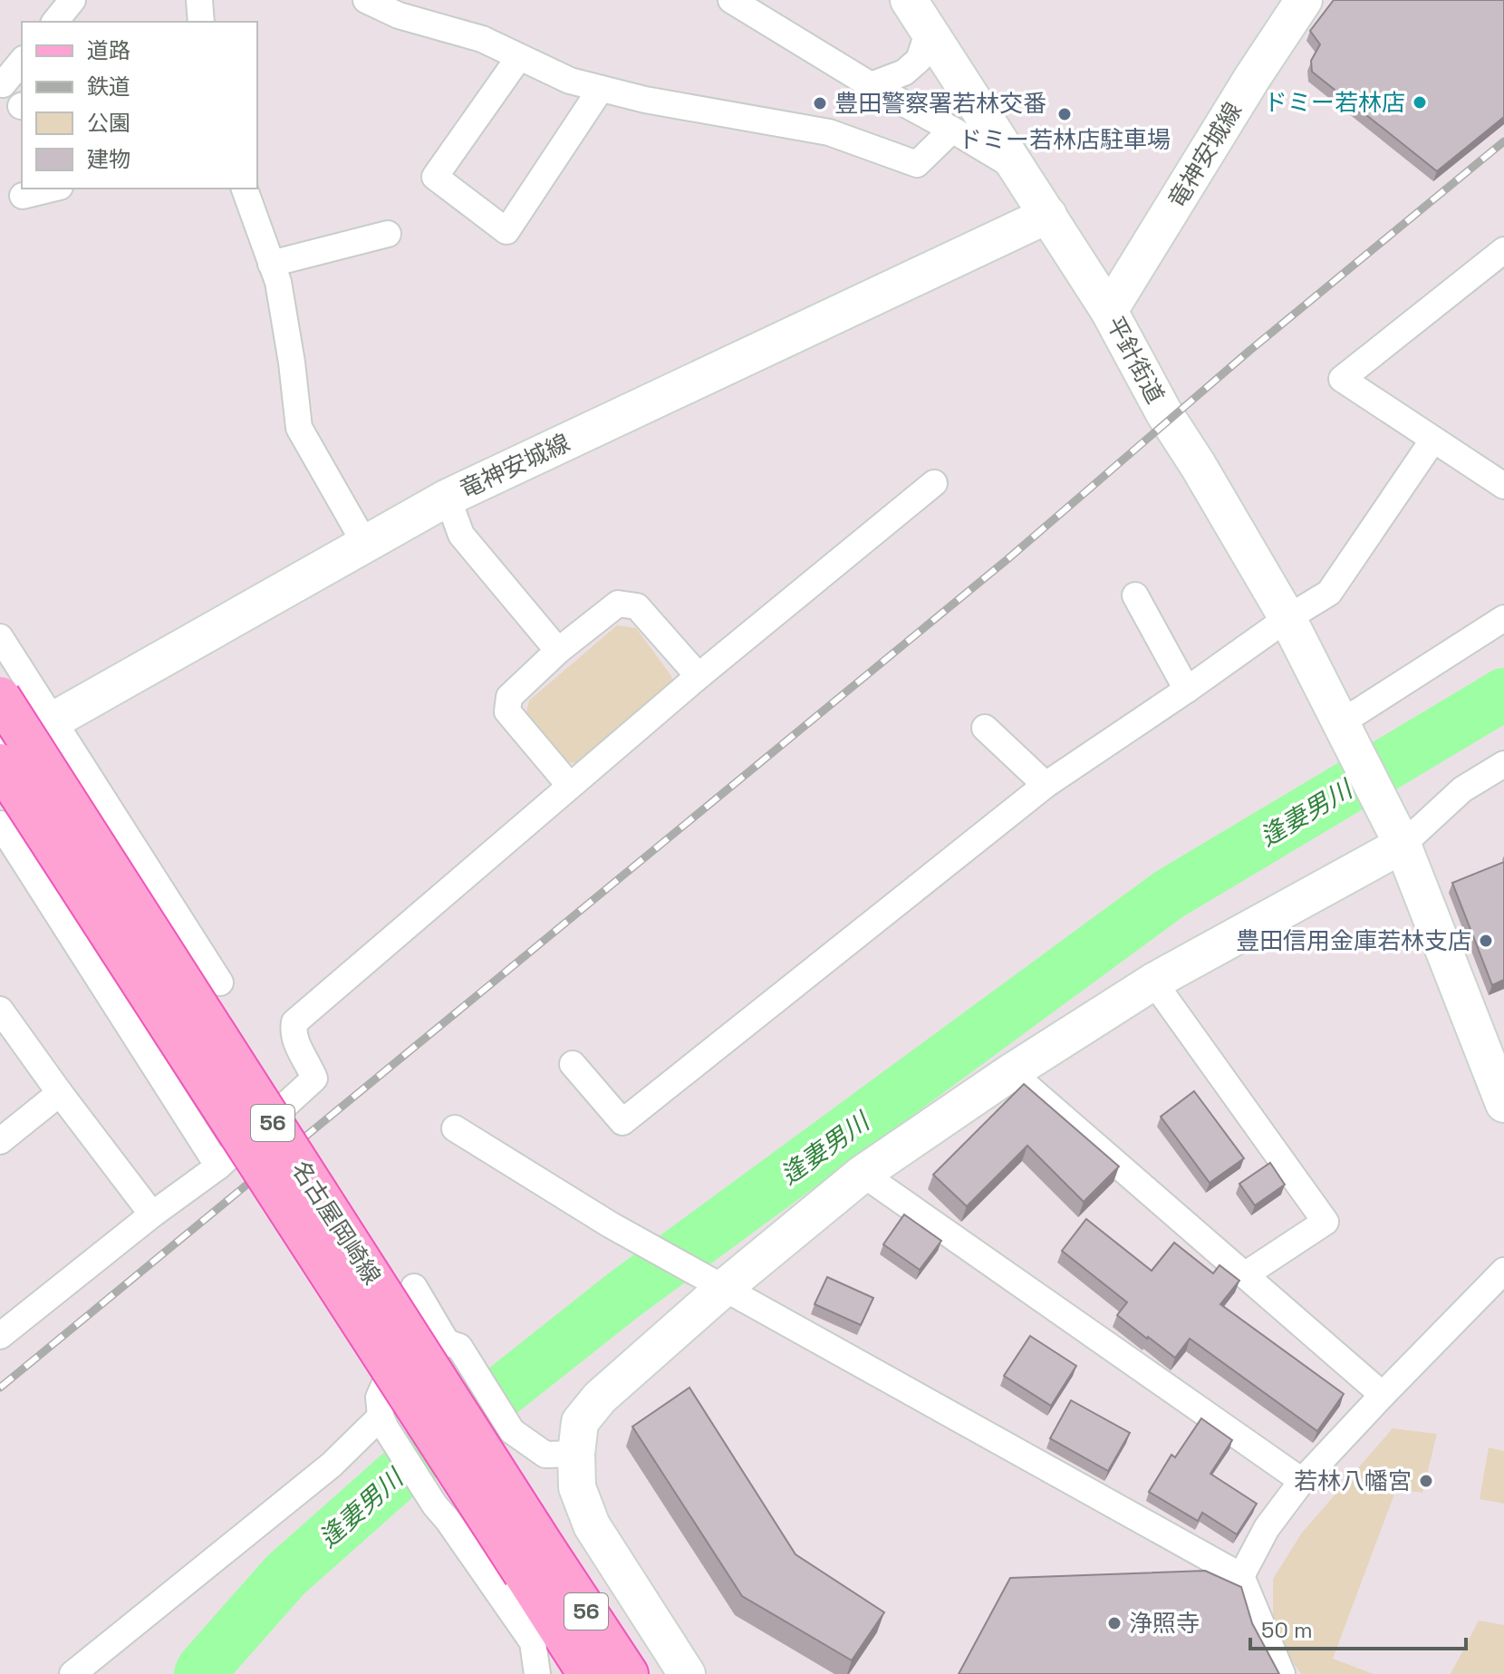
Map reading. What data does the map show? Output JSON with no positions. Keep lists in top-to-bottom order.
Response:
{
  "streets": {
    "main road": ["56", "名古屋岡崎線"],
    "street": ["竜神安城線", "平針街道"]
  },
  "crossings": [
    ["竜神安城線", "平針街道"]
  ],
  "water": ["逢妻男川"],
  "places": [
    "ドミー若林店",
    "豊田警察署若林交番",
    "ドミー若林店駐車場",
    "豊田信用金庫若林支店",
    "若林八幡宮",
    "浄照寺"
  ],
  "legend": [
    "道路",
    "鉄道",
    "公園",
    "建物"
  ],
  "scale_bar": "50 m"
}
